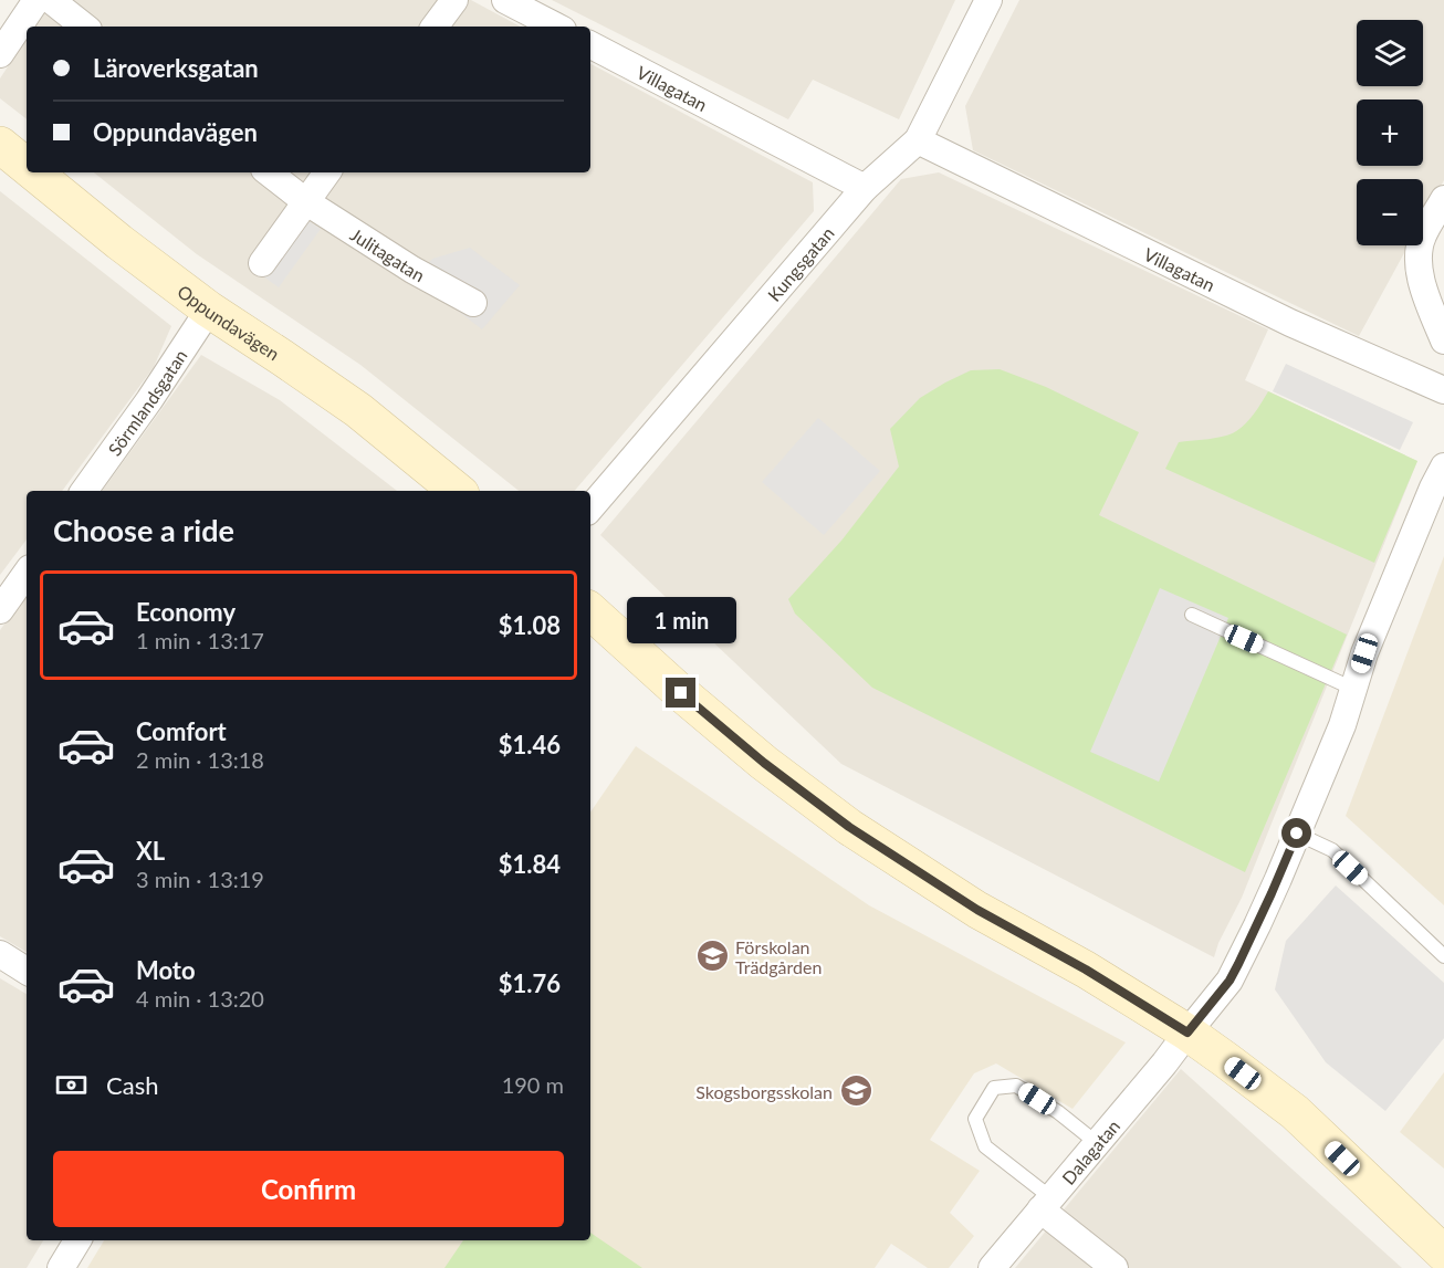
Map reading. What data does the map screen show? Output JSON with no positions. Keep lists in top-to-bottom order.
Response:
{
  "streets": {
    "main road": ["Oppundavägen"],
    "street": [
      "Villagatan",
      "Julitagatan",
      "Kungsgatan",
      "Sörmlandsgatan",
      "Dalagatan"
    ]
  },
  "crossings": [
    ["Villagatan", "Kungsgatan"],
    ["Oppundavägen", "Sörmlandsgatan"]
  ],
  "places": {
    "school or university": ["Förskolan Trädgården", "Skogsborgsskolan"]
  },
  "page": {
    "map_buttons": ["+", "−"],
    "banner": ["Läroverksgatan", "Oppundavägen"],
    "heading": "Choose a ride",
    "list": [
      {
        "name": "Economy",
        "note": "1 min · 13:17",
        "value": "$1.08"
      },
      {
        "name": "Comfort",
        "note": "2 min · 13:18",
        "value": "$1.46"
      },
      {
        "name": "XL",
        "note": "3 min · 13:19",
        "value": "$1.84"
      },
      {
        "name": "Moto",
        "note": "4 min · 13:20",
        "value": "$1.76"
      }
    ],
    "bubble": "1 min",
    "pay": ["Cash", "190 m"],
    "buttons": "Confirm"
  }
}
